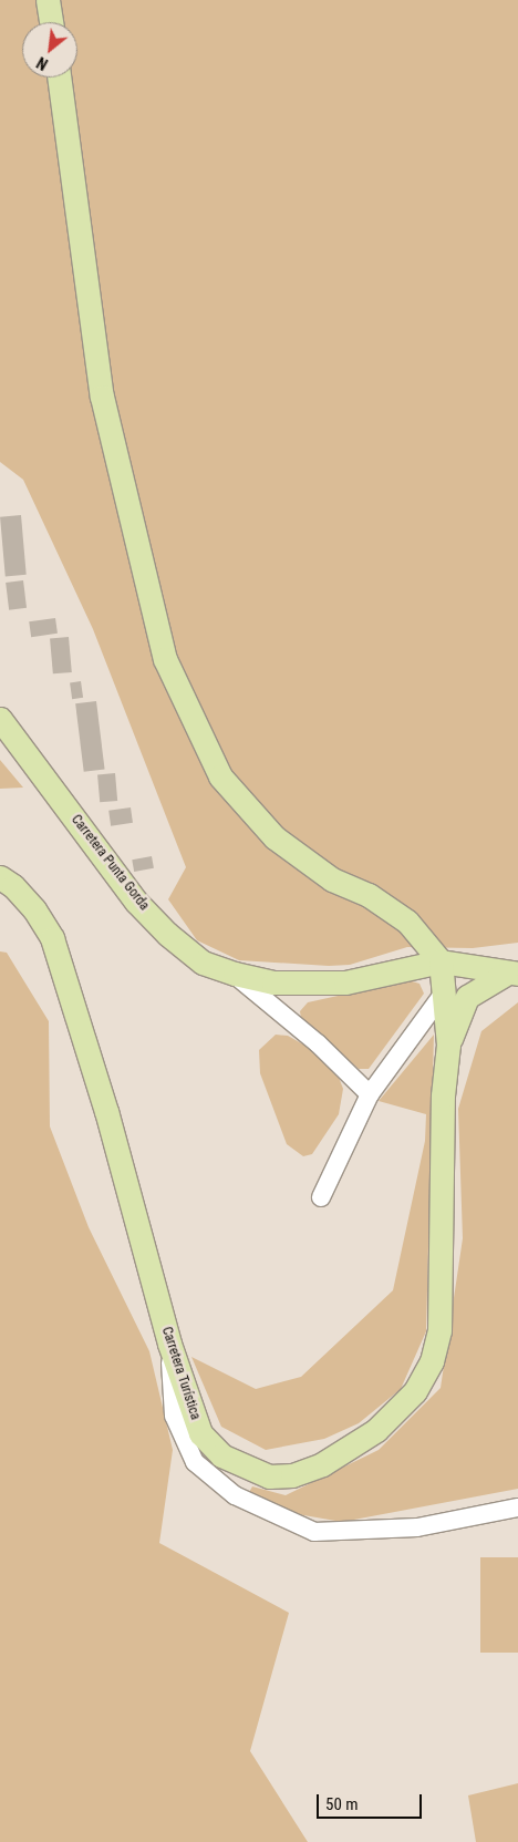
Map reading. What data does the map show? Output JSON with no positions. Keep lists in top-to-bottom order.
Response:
{
  "streets": {
    "main road": ["Carretera Punta Gorda", "Carretera Turística"]
  },
  "crossings": [
    ["Carretera Punta Gorda", "Carretera Turística"]
  ],
  "scale_bar": "50 m",
  "north": "bottom left"
}
